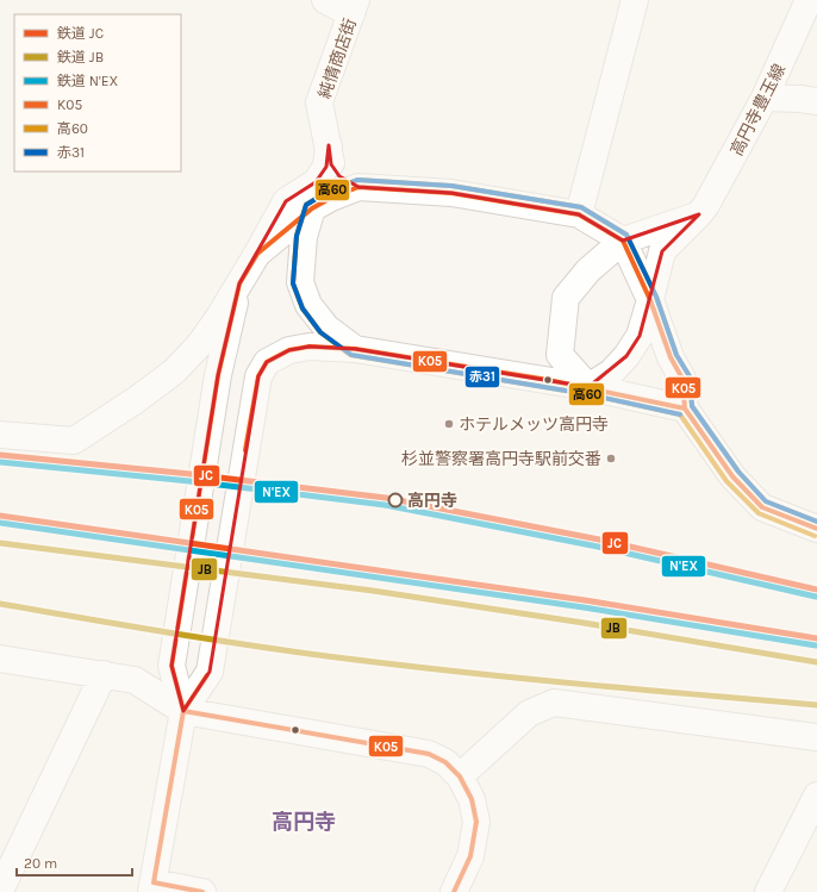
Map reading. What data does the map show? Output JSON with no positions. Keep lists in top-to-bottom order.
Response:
{
  "streets": {
    "street": ["純情商店街", "高円寺豊玉線"]
  },
  "districts": ["高円寺"],
  "places": ["ホテルメッツ高円寺", "杉並警察署高円寺駅前交番", "高円寺"],
  "lines": [
    "transit line 高60",
    "transit line 赤31",
    "transit line K05",
    "rail line JC",
    "rail line N'EX",
    "rail line JB"
  ],
  "legend": [
    "鉄道 JC",
    "鉄道 JB",
    "鉄道 N'EX",
    "K05",
    "高60",
    "赤31"
  ],
  "scale_bar": "20 m"
}
